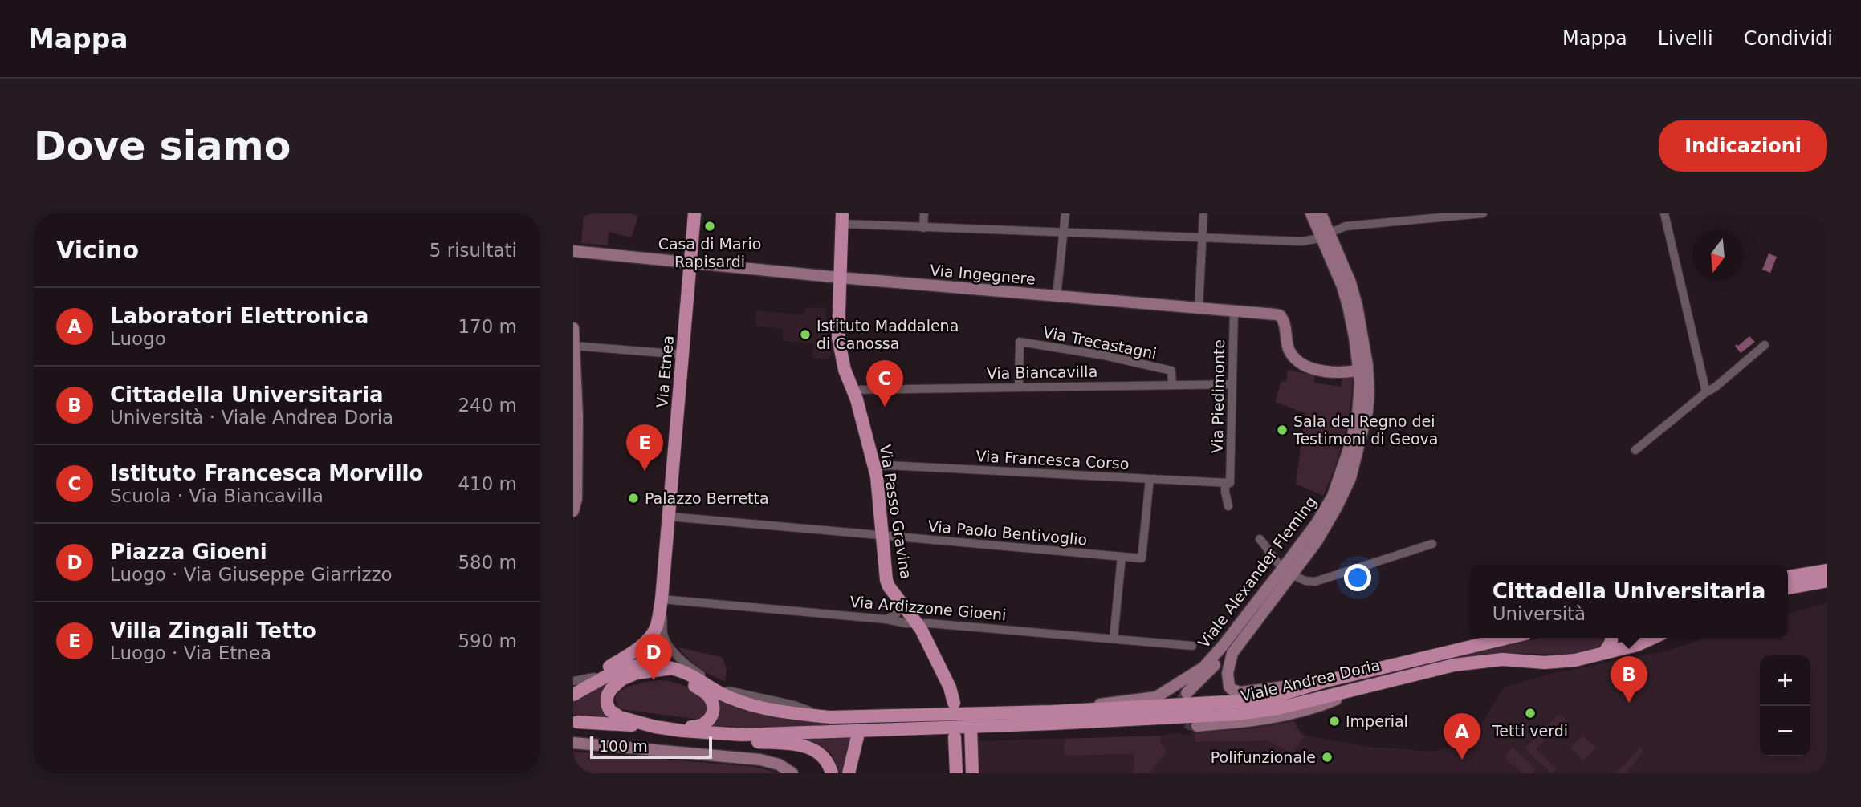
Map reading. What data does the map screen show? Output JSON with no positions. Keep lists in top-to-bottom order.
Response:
{
  "streets": {
    "main road": [
      "Via Ingegnere",
      "Via Etnea",
      "Via Passo Gravina",
      "Viale Alexander Fleming",
      "Viale Andrea Doria"
    ],
    "street": [
      "Via Trecastagni",
      "Via Biancavilla",
      "Via Piedimonte",
      "Via Francesca Corso",
      "Via Paolo Bentivoglio",
      "Via Ardizzone Gioeni"
    ]
  },
  "crossings": [
    ["Via Ingegnere", "Via Etnea"],
    ["Via Ingegnere", "Via Piedimonte"],
    ["Via Ingegnere", "Via Passo Gravina"],
    ["Via Ingegnere", "Viale Alexander Fleming"],
    ["Via Trecastagni", "Via Biancavilla"],
    ["Via Etnea", "Via Paolo Bentivoglio"],
    ["Via Etnea", "Via Ardizzone Gioeni"],
    ["Via Biancavilla", "Via Piedimonte"],
    ["Via Biancavilla", "Via Passo Gravina"],
    ["Via Piedimonte", "Via Francesca Corso"],
    ["Via Francesca Corso", "Via Passo Gravina"],
    ["Via Francesca Corso", "Via Paolo Bentivoglio"],
    ["Via Passo Gravina", "Via Paolo Bentivoglio"],
    ["Via Passo Gravina", "Via Ardizzone Gioeni"],
    ["Viale Alexander Fleming", "Viale Andrea Doria"]
  ],
  "places": [
    "Casa di Mario Rapisardi",
    "Istituto Maddalena di Canossa",
    "Sala del Regno dei Testimoni di Geova",
    "Palazzo Berretta",
    "Tetti verdi",
    "Imperial",
    "Polifunzionale"
  ],
  "scale_bar": "100 m",
  "north": "bottom",
  "page": {
    "header": "Mappa",
    "nav": ["Mappa", "Livelli", "Condividi"],
    "buttons": "Indicazioni",
    "title": "Dove siamo",
    "heading": ["Vicino", "5 risultati"],
    "list": [
      {
        "mark": "A",
        "name": "Laboratori Elettronica",
        "note": "Luogo",
        "value": "170 m"
      },
      {
        "mark": "B",
        "name": "Cittadella Universitaria",
        "note": "Università · Viale Andrea Doria",
        "value": "240 m"
      },
      {
        "mark": "C",
        "name": "Istituto Francesca Morvillo",
        "note": "Scuola · Via Biancavilla",
        "value": "410 m"
      },
      {
        "mark": "D",
        "name": "Piazza Gioeni",
        "note": "Luogo · Via Giuseppe Giarrizzo",
        "value": "580 m"
      },
      {
        "mark": "E",
        "name": "Villa Zingali Tetto",
        "note": "Luogo · Via Etnea",
        "value": "590 m"
      }
    ],
    "pins": [
      "C",
      "E",
      "D",
      "B",
      "A"
    ],
    "popup": ["Cittadella Universitaria", "Università"],
    "map_buttons": ["+", "−"],
    "scale": "100 m"
  }
}
